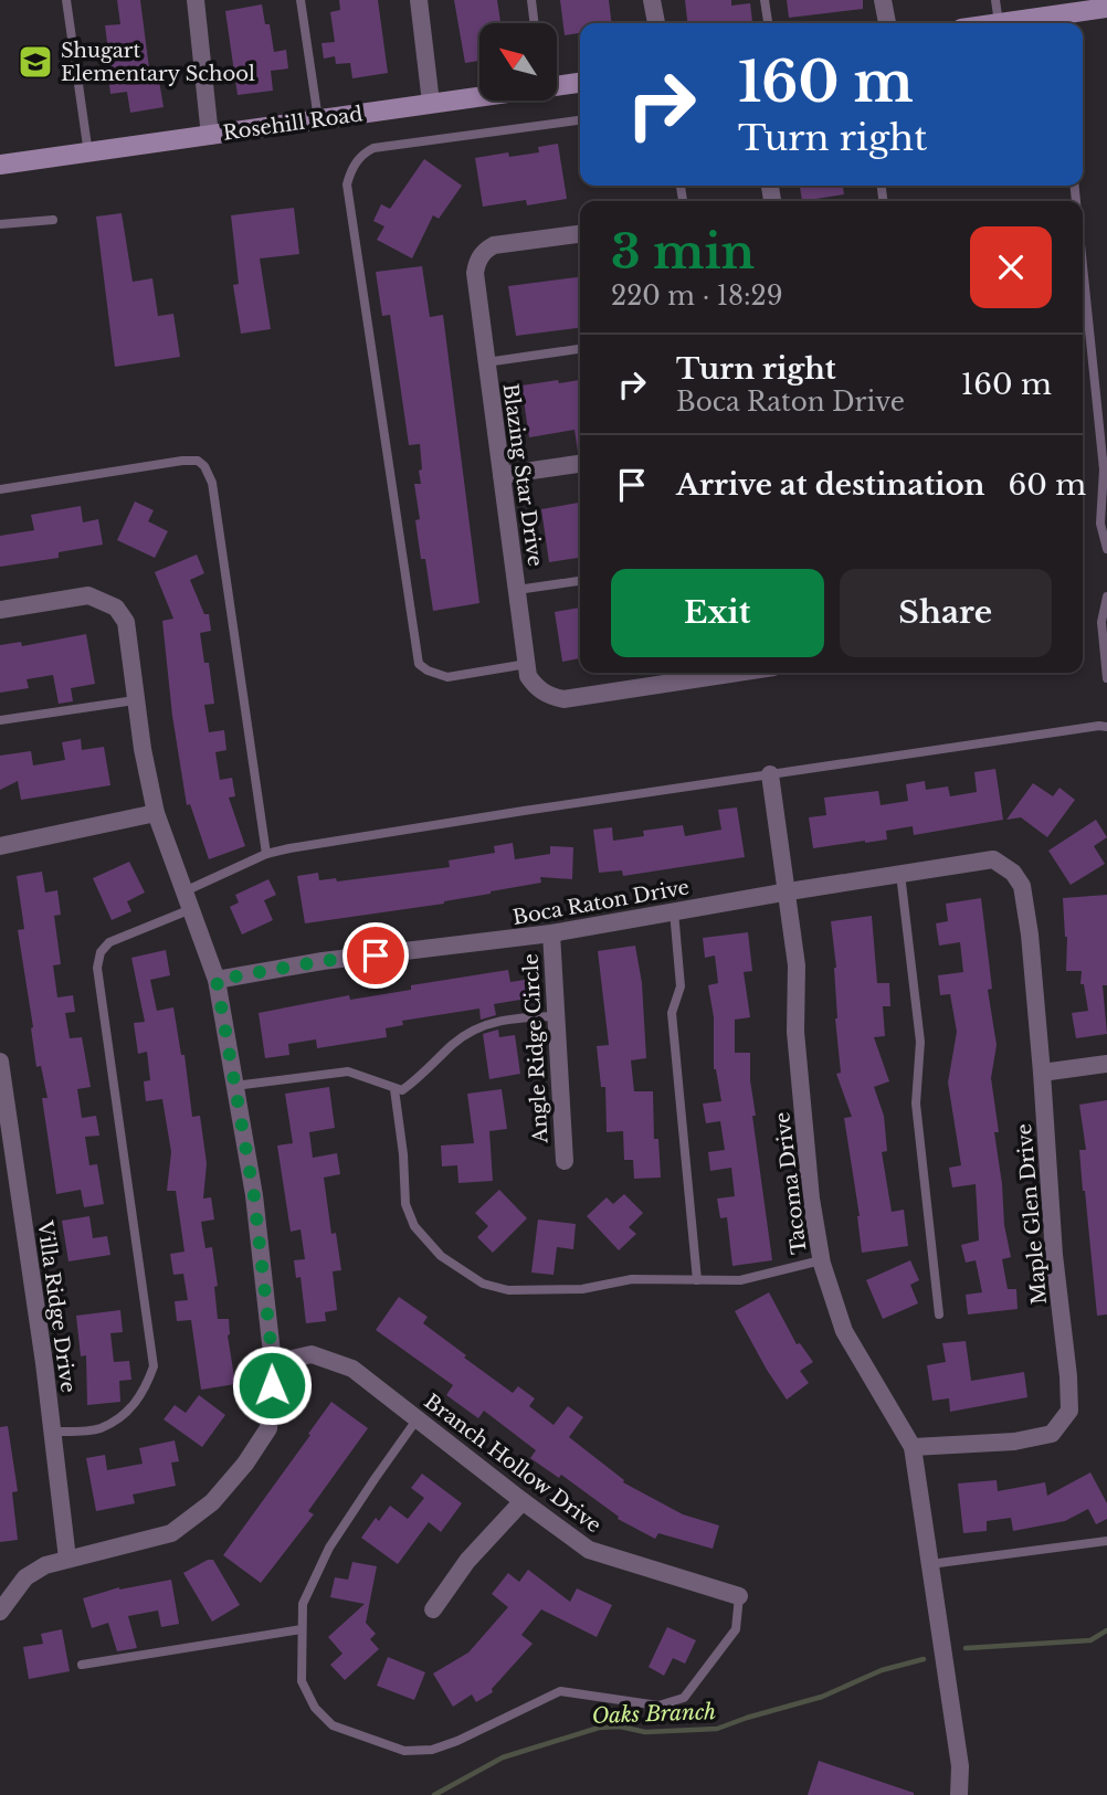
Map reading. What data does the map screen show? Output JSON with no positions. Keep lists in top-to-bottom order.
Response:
{
  "streets": {
    "street": [
      "Rosehill Road",
      "Blazing Star Drive",
      "Boca Raton Drive",
      "Angle Ridge Circle",
      "Tacoma Drive",
      "Maple Glen Drive",
      "Villa Ridge Drive",
      "Branch Hollow Drive"
    ]
  },
  "crossings": [
    ["Boca Raton Drive", "Angle Ridge Circle"],
    ["Boca Raton Drive", "Tacoma Drive"],
    ["Boca Raton Drive", "Maple Glen Drive"],
    ["Tacoma Drive", "Maple Glen Drive"]
  ],
  "water": ["Oaks Branch"],
  "places": {
    "school or university": ["Shugart Elementary School"]
  },
  "north": "top left",
  "page": {
    "turn": ["160 m", "Turn right"],
    "heading": ["3 min", "220 m · 18:29"],
    "list": [
      {
        "name": "Turn right",
        "note": "Boca Raton Drive",
        "value": "160 m"
      },
      {
        "name": "Arrive at destination",
        "value": "60 m"
      }
    ],
    "buttons": ["Exit", "Share"]
  }
}
